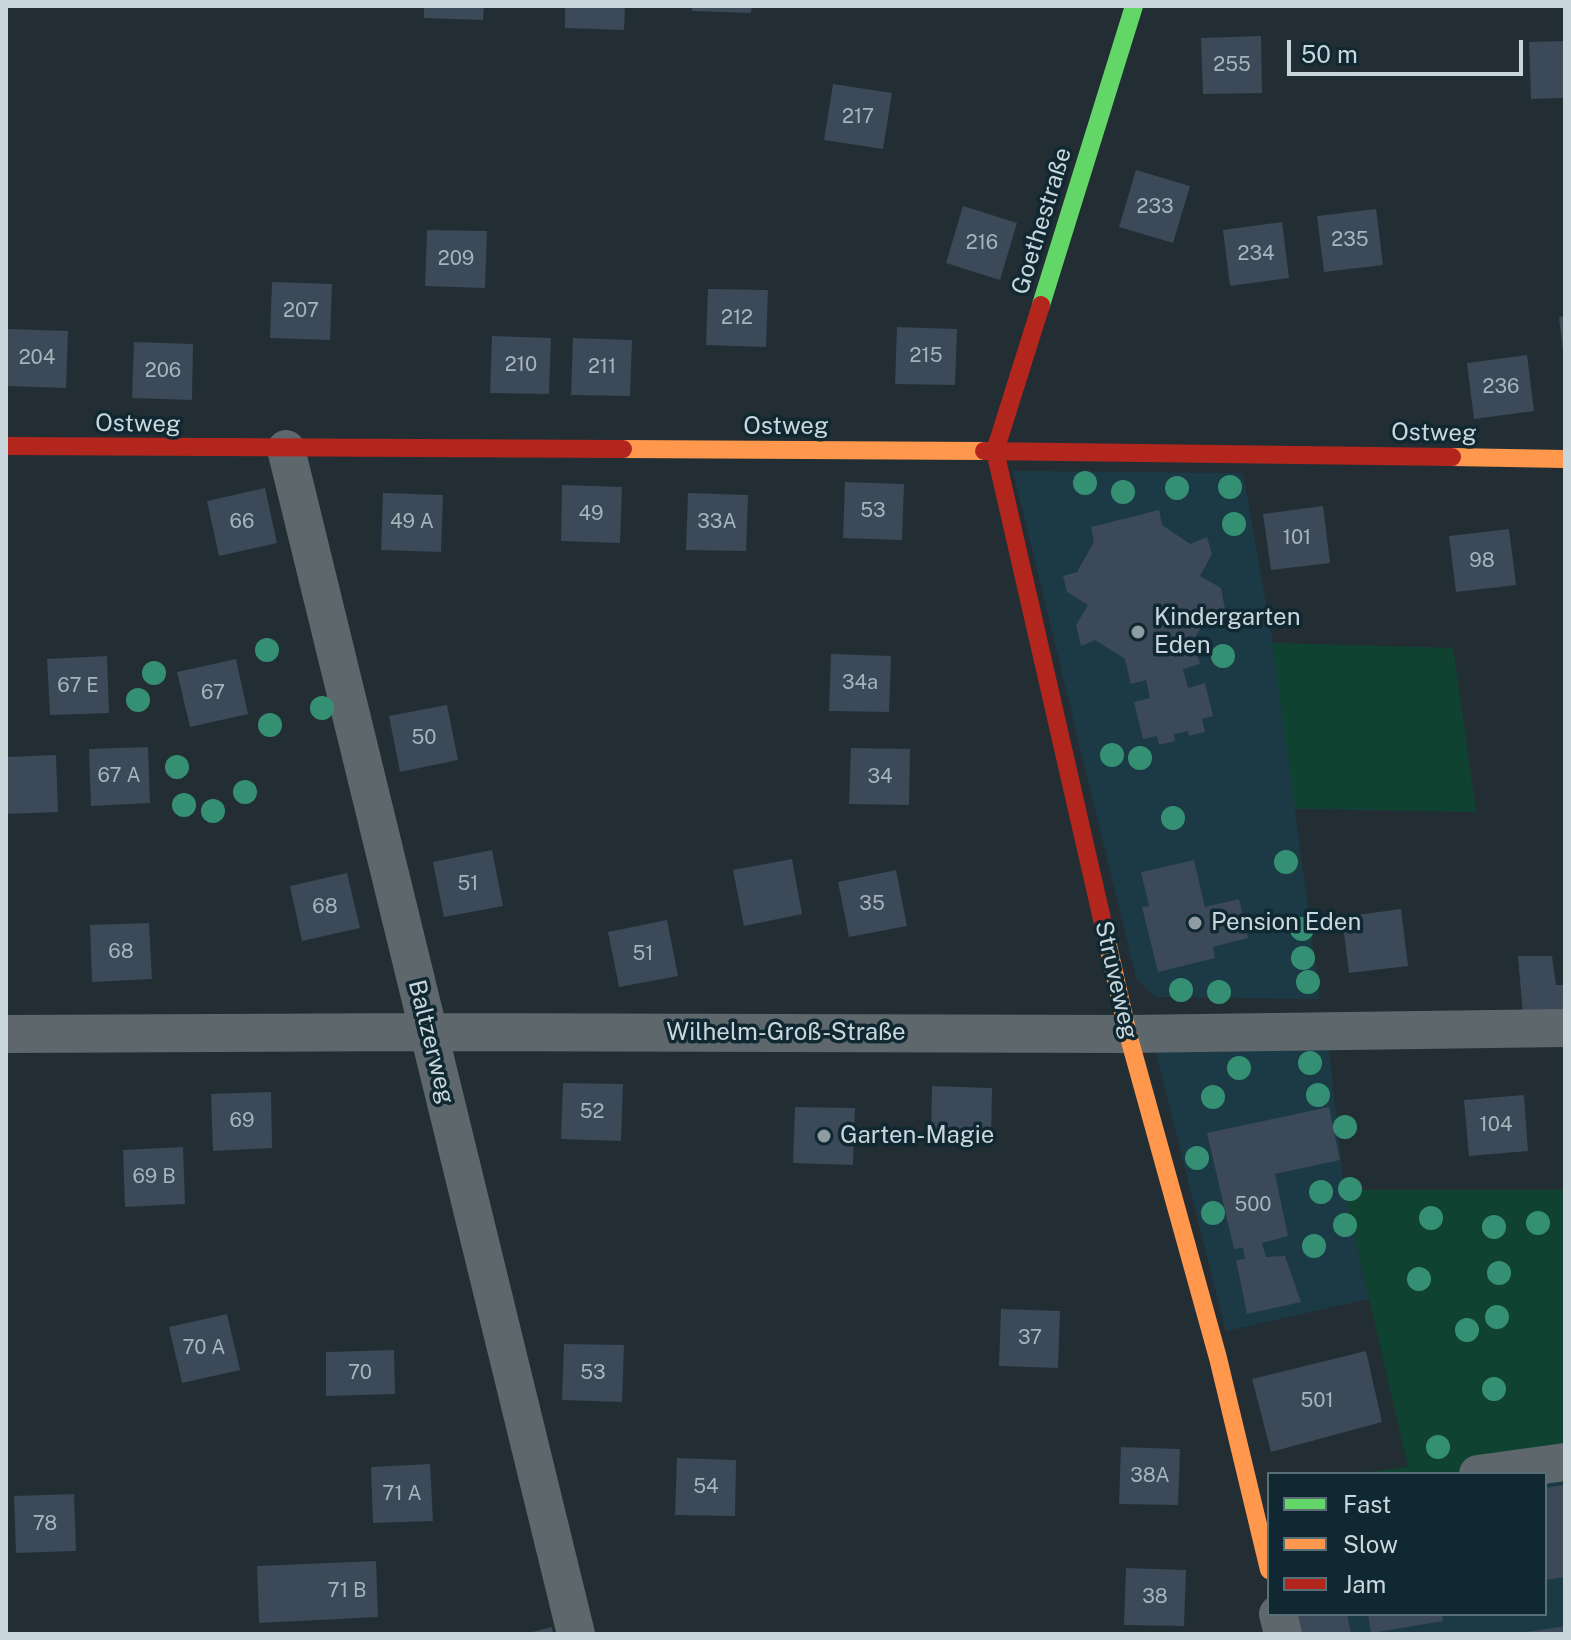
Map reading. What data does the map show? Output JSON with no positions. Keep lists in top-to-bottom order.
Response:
{
  "streets": {
    "street": [
      "Goethestraße",
      "Ostweg",
      "Struveweg",
      "Wilhelm-Groß-Straße",
      "Baltzerweg"
    ]
  },
  "crossings": [
    ["Goethestraße", "Ostweg"],
    ["Goethestraße", "Struveweg"],
    ["Ostweg", "Struveweg"],
    ["Ostweg", "Baltzerweg"],
    ["Struveweg", "Wilhelm-Groß-Straße"],
    ["Wilhelm-Groß-Straße", "Baltzerweg"]
  ],
  "places": ["Kindergarten Eden", "Pension Eden", "Garten-Magie"],
  "house_numbers": [
    "255",
    "217",
    "233",
    "235",
    "216",
    "234",
    "209",
    "207",
    "212",
    "215",
    "204",
    "210",
    "211",
    "206",
    "236",
    "53",
    "49",
    "66",
    "49 A",
    "33A",
    "101",
    "98",
    "34a",
    "67 E",
    "67",
    "50",
    "67 A",
    "34",
    "51",
    "35",
    "68",
    "68",
    "51",
    "52",
    "69",
    "104",
    "69 B",
    "500",
    "37",
    "70 A",
    "70",
    "53",
    "501",
    "38A",
    "54",
    "71 A",
    "78",
    "71 B",
    "38"
  ],
  "legend": ["Fast", "Slow", "Jam"],
  "scale_bar": "50 m"
}
